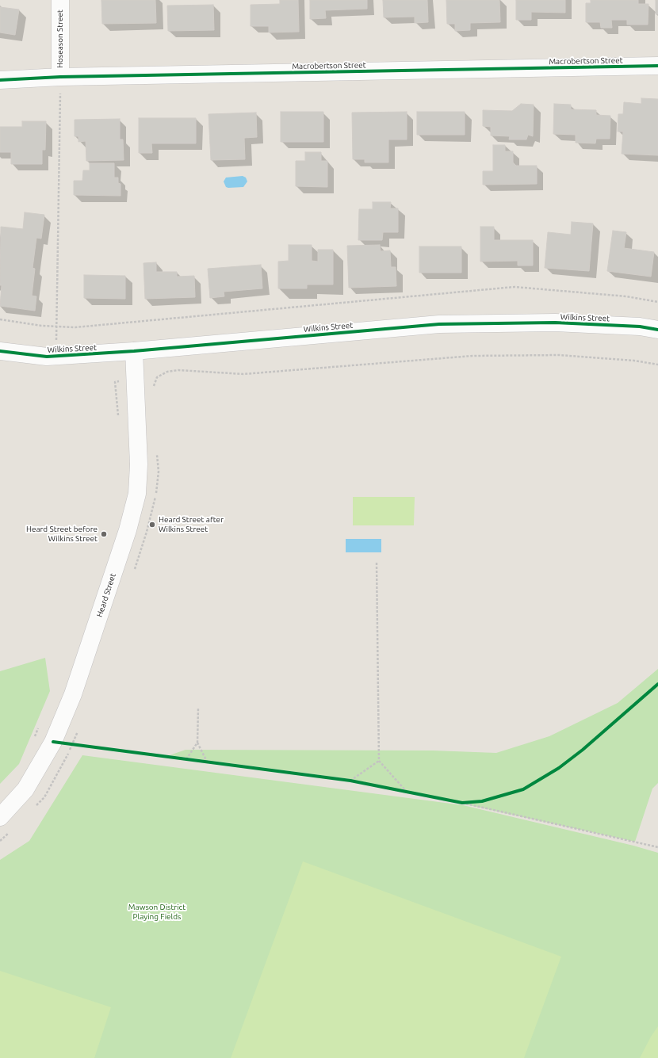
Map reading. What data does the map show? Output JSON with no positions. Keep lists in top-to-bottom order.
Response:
{
  "streets": {
    "street": [
      "Hoseason Street",
      "Macrobertson Street",
      "Wilkins Street",
      "Heard Street"
    ]
  },
  "crossings": [
    ["Hoseason Street", "Macrobertson Street"],
    ["Wilkins Street", "Heard Street"]
  ],
  "parks": ["Mawson District Playing Fields"],
  "places": ["Heard Street after Wilkins Street", "Heard Street before Wilkins Street"]
}
